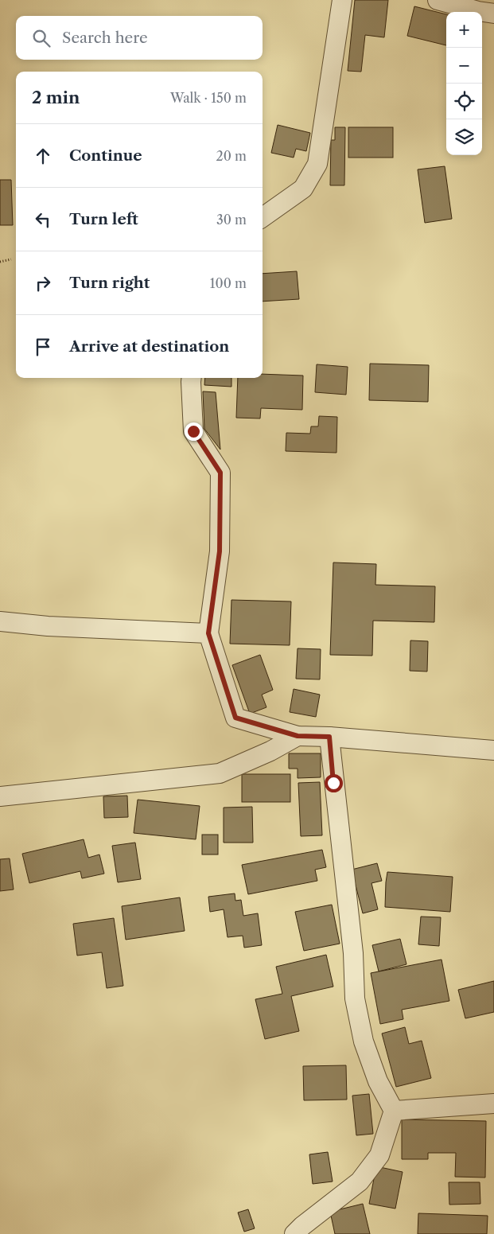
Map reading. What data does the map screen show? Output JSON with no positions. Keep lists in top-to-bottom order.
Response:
{
  "page": {
    "map_buttons": ["+", "−"],
    "search": "Search here",
    "heading": ["2 min", "Walk · 150 m"],
    "list": [
      ["Continue", "20 m"],
      ["Turn left", "30 m"],
      ["Turn right", "100 m"],
      "Arrive at destination"
    ]
  }
}
